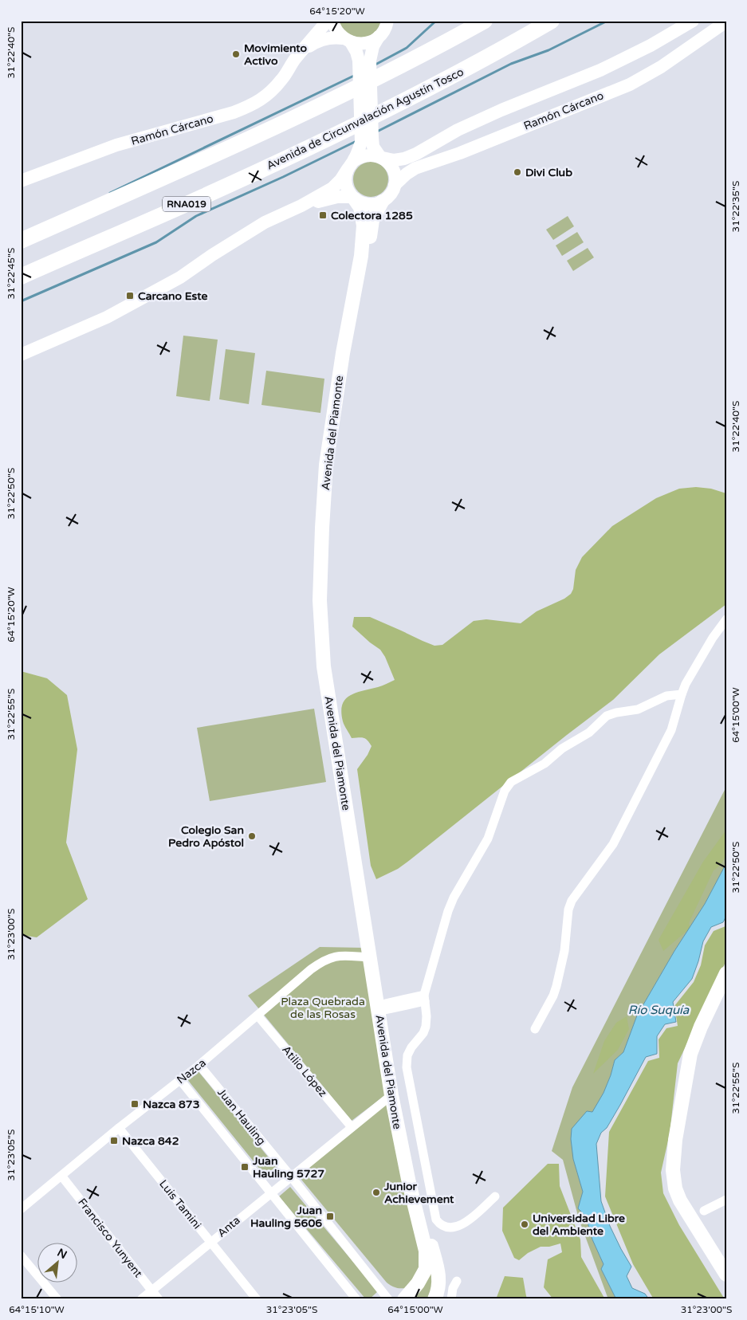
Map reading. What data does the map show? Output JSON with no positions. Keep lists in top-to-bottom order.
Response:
{
  "streets": {
    "highway": ["Avenida de Circunvalación Agustín Tosco", "RNA019"],
    "main road": ["Ramón Cárcano", "Avenida del Piamonte"],
    "street": [
      "Nazca",
      "Atilio López",
      "Juan Hauling",
      "Luis Tamini",
      "Anta",
      "Francisco Yunyent"
    ]
  },
  "crossings": [
    ["Ramón Cárcano", "Avenida del Piamonte"],
    ["Avenida del Piamonte", "Nazca"],
    ["Avenida del Piamonte", "Anta"],
    ["Nazca", "Atilio López"],
    ["Nazca", "Juan Hauling"],
    ["Nazca", "Luis Tamini"],
    ["Nazca", "Francisco Yunyent"],
    ["Atilio López", "Anta"],
    ["Juan Hauling", "Anta"],
    ["Luis Tamini", "Anta"],
    ["Anta", "Francisco Yunyent"]
  ],
  "water": ["Río Suquía"],
  "parks": ["Plaza Quebrada de las Rosas"],
  "places": {
    "other": [
      "Movimiento Activo",
      "Divi Club",
      "Colegio San Pedro Apóstol",
      "Junior Achievement",
      "Universidad Libre del Ambiente"
    ],
    "transit": [
      "Colectora 1285",
      "Carcano Este",
      "Nazca 873",
      "Nazca 842",
      "Juan Hauling 5727",
      "Juan Hauling 5606"
    ]
  },
  "north": "top right",
  "coordinates": [
    "64°15'20\"W",
    "31°22'40\"S",
    "31°22'35\"S",
    "31°22'45\"S",
    "31°22'50\"S",
    "31°22'55\"S",
    "64°15'00\"W",
    "31°23'00\"S",
    "31°23'05\"S",
    "64°15'10\"W"
  ]
}
